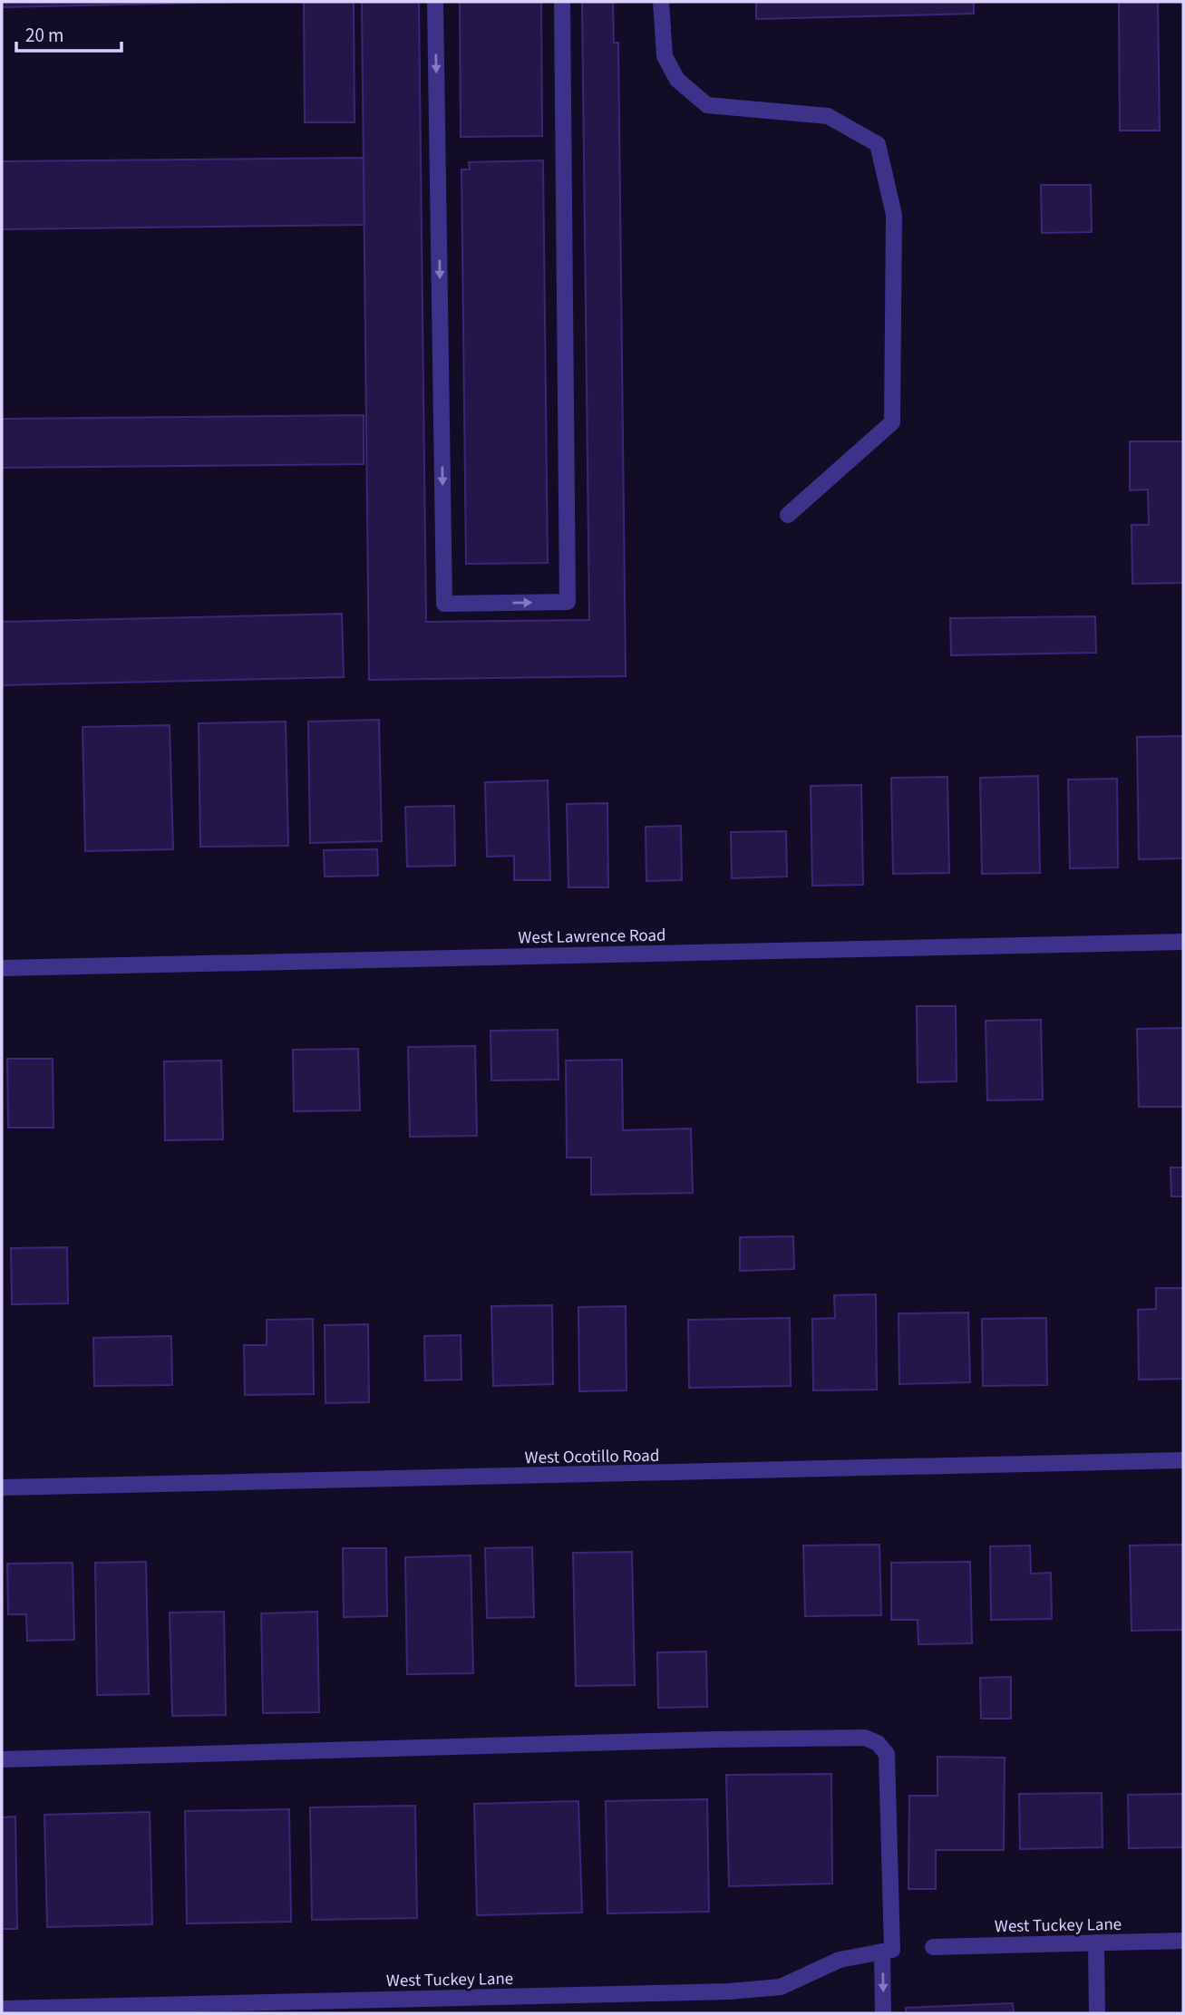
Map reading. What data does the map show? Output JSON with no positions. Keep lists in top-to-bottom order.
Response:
{
  "streets": {
    "street": ["West Lawrence Road", "West Ocotillo Road", "West Tuckey Lane"]
  },
  "scale_bar": "20 m"
}
